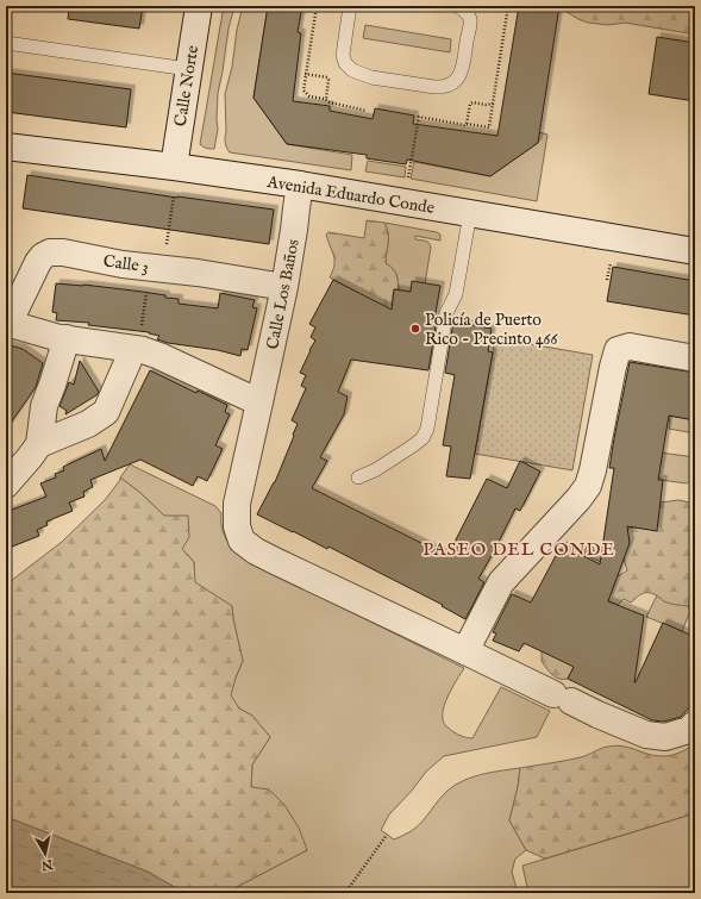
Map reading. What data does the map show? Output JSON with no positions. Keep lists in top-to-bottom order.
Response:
{
  "streets": {
    "street": [
      "Calle Norte",
      "Avenida Eduardo Conde",
      "Calle 3",
      "Calle Los Baños"
    ]
  },
  "crossings": [
    ["Calle Norte", "Avenida Eduardo Conde"],
    ["Avenida Eduardo Conde", "Calle Los Baños"],
    ["Calle 3", "Calle Los Baños"]
  ],
  "districts": ["PASEO DEL CONDE"],
  "places": ["Policía de Puerto Rico - Precinto 466"],
  "north": "bottom"
}
